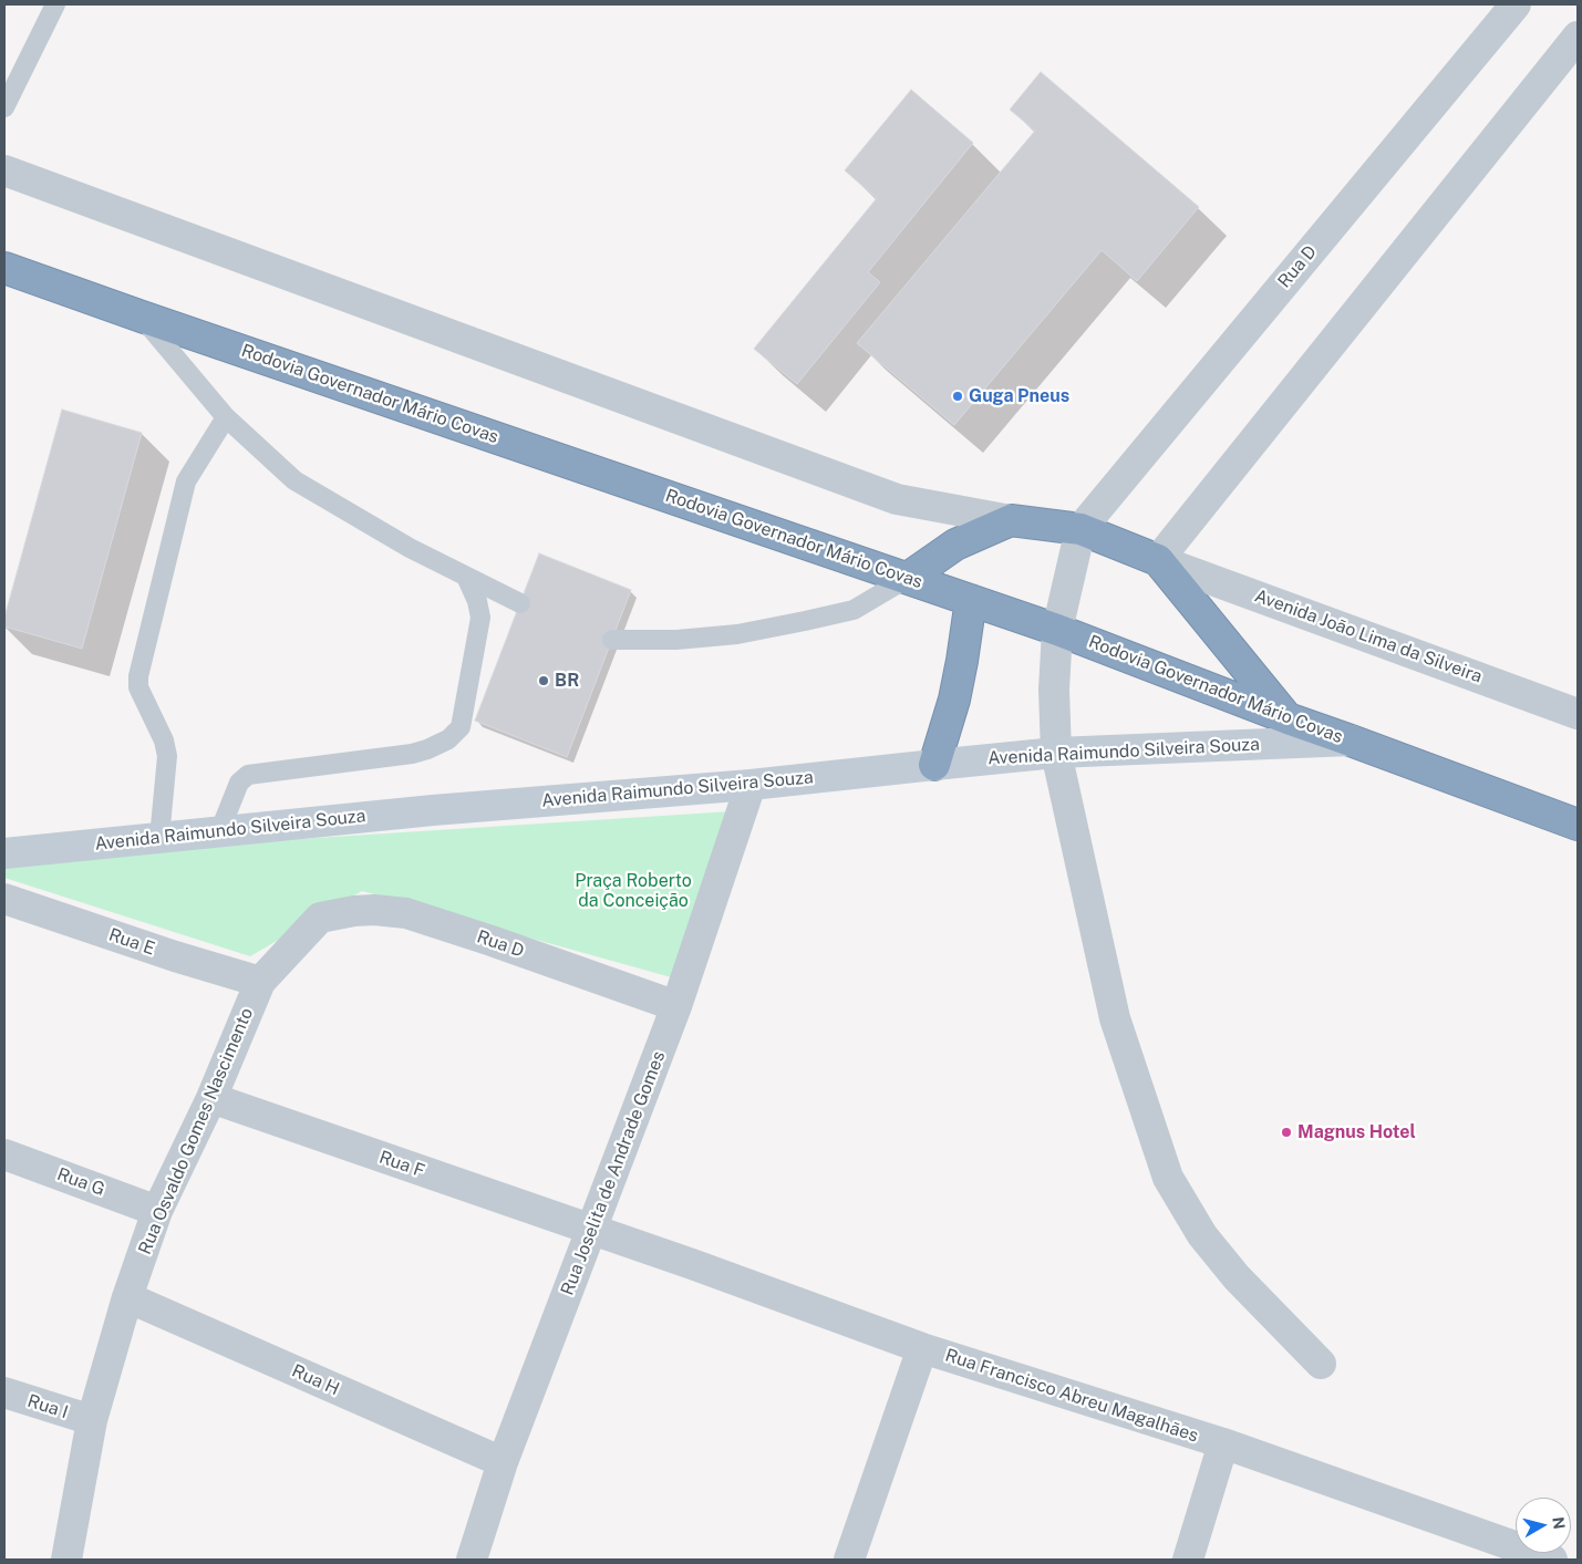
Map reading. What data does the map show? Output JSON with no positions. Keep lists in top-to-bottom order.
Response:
{
  "streets": {
    "highway": ["Rodovia Governador Mário Covas"],
    "street": [
      "Rua D",
      "Avenida João Lima da Silveira",
      "Avenida Raimundo Silveira Souza",
      "Rua E",
      "Rua Osvaldo Gomes Nascimento",
      "Rua F",
      "Rua Joselita de Andrade Gomes",
      "Rua G",
      "Rua H",
      "Rua Francisco Abreu Magalhães",
      "Rua I"
    ]
  },
  "crossings": [
    ["Rua D", "Rua Osvaldo Gomes Nascimento"],
    ["Rua D", "Rua Joselita de Andrade Gomes"],
    ["Rodovia Governador Mário Covas", "Avenida Raimundo Silveira Souza"],
    ["Avenida Raimundo Silveira Souza", "Rua Joselita de Andrade Gomes"],
    ["Rua E", "Rua Osvaldo Gomes Nascimento"],
    ["Rua Osvaldo Gomes Nascimento", "Rua F"],
    ["Rua Osvaldo Gomes Nascimento", "Rua G"],
    ["Rua Osvaldo Gomes Nascimento", "Rua H"],
    ["Rua Osvaldo Gomes Nascimento", "Rua I"],
    ["Rua F", "Rua Joselita de Andrade Gomes"],
    ["Rua F", "Rua Francisco Abreu Magalhães"],
    ["Rua Joselita de Andrade Gomes", "Rua H"],
    ["Rua Joselita de Andrade Gomes", "Rua Francisco Abreu Magalhães"]
  ],
  "parks": ["Praça Roberto da Conceição"],
  "places": ["Guga Pneus", "BR", "Magnus Hotel"],
  "north": "right"
}
